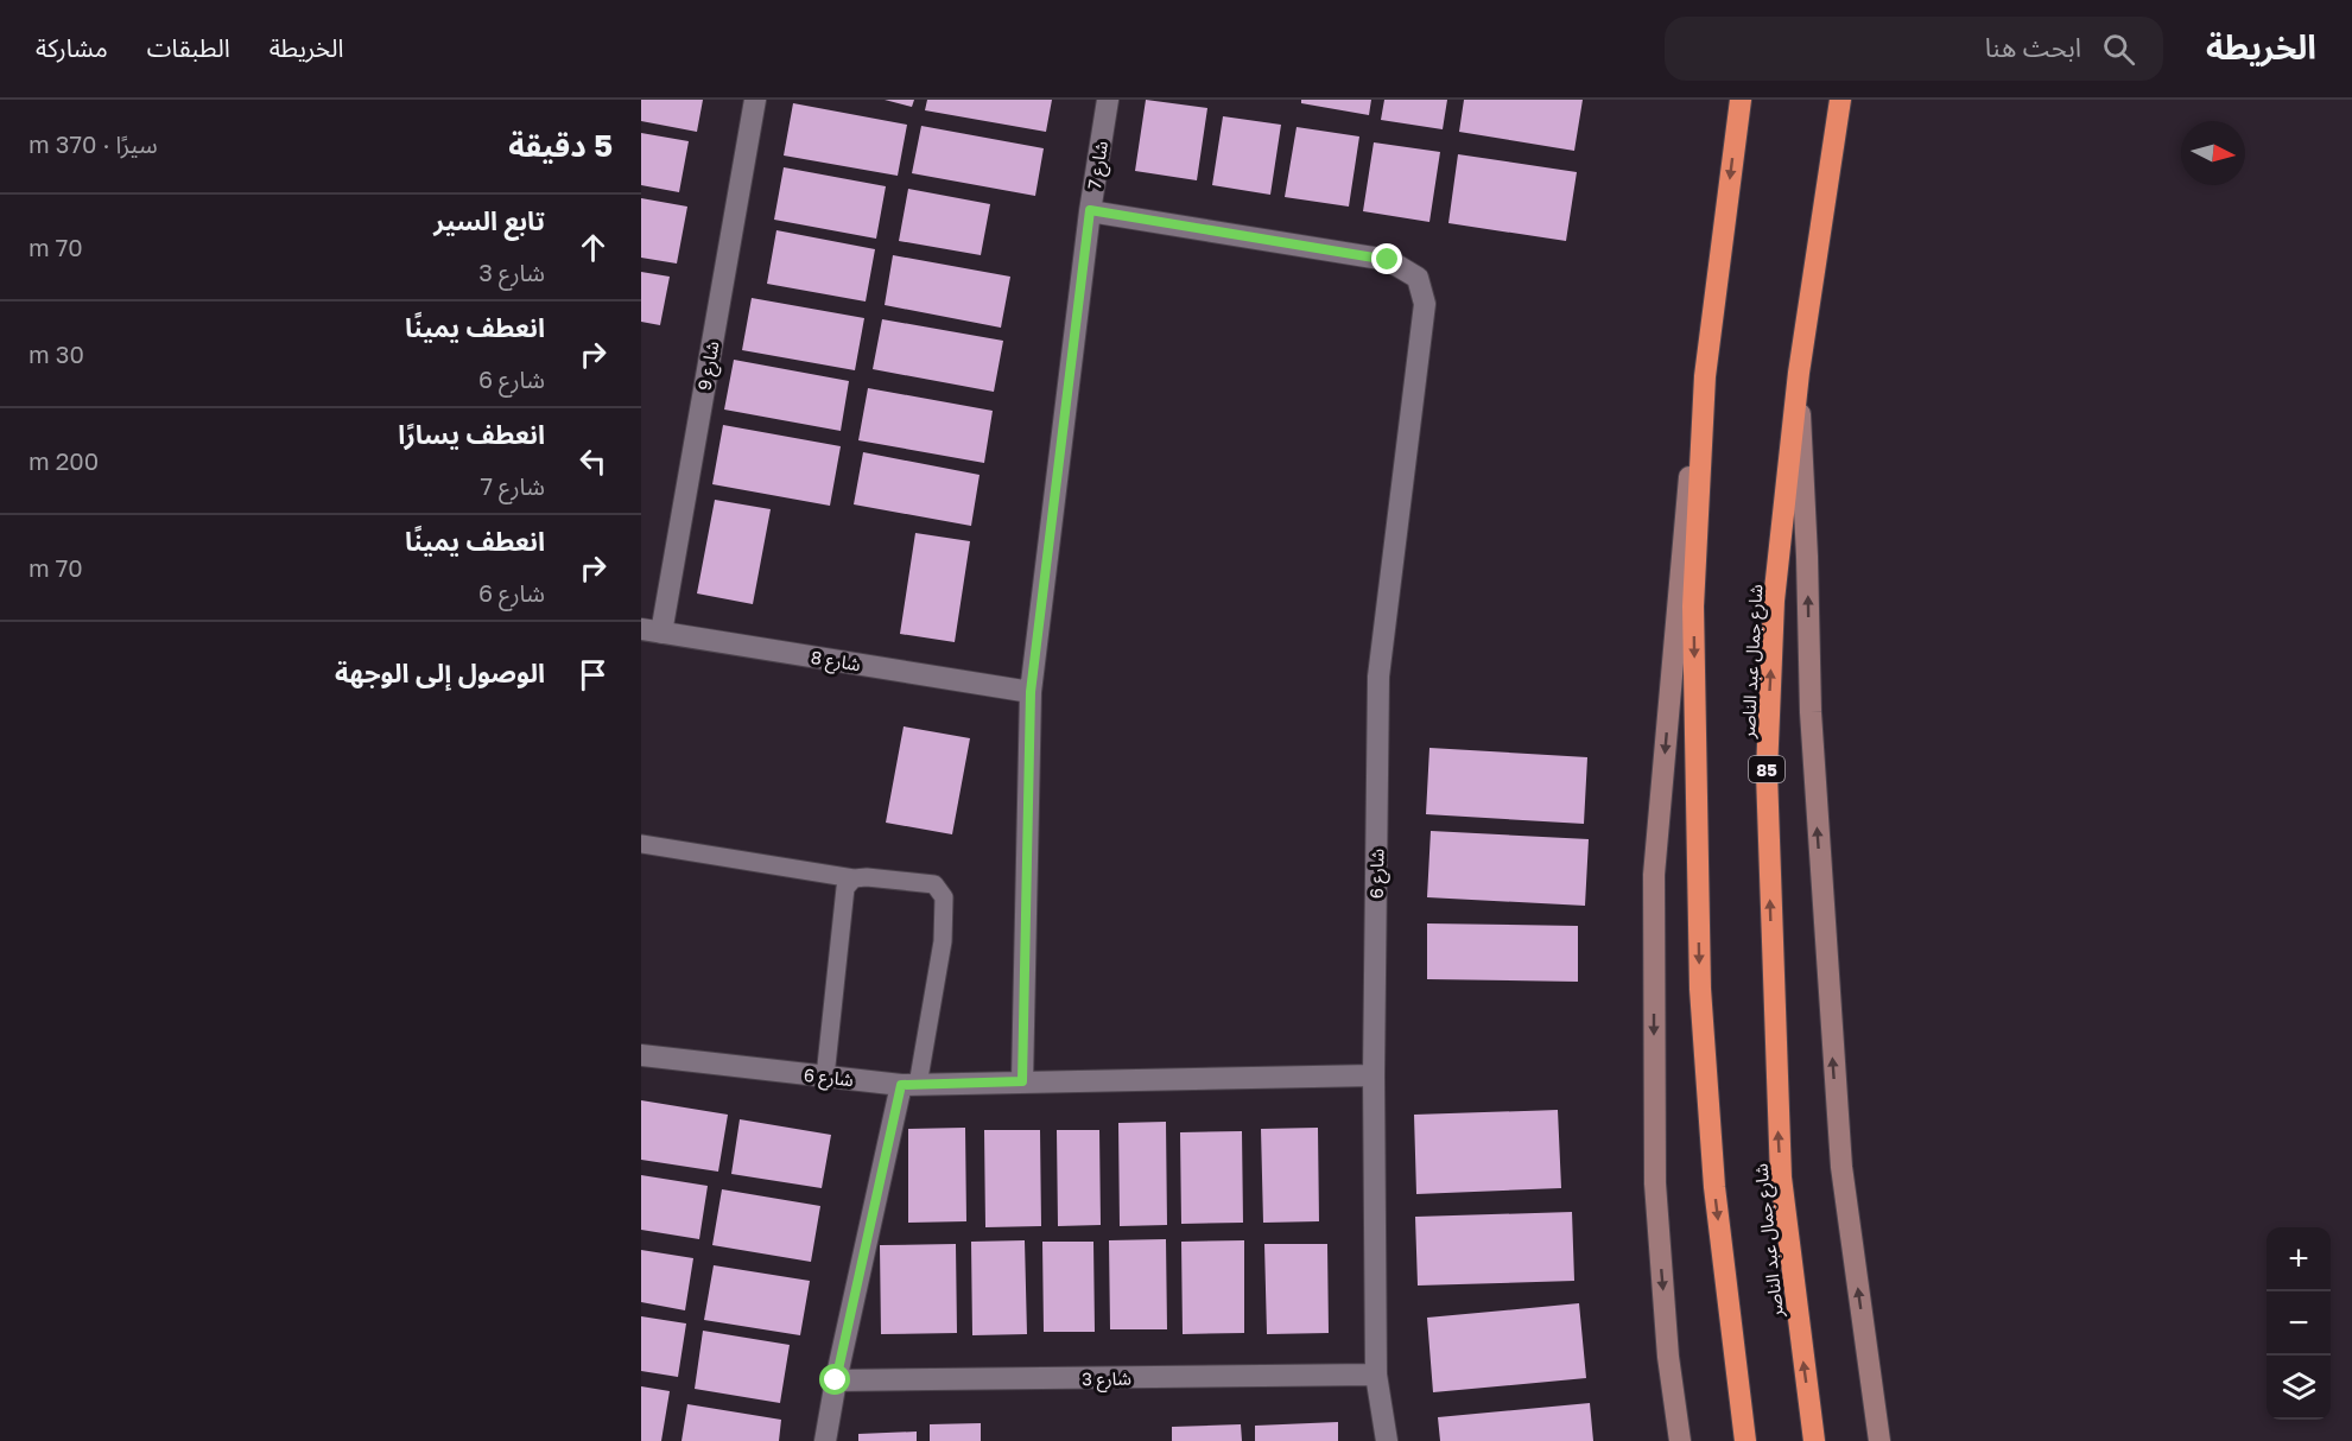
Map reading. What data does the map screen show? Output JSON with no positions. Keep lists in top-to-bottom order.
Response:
{
  "streets": {
    "highway": ["شارع جمال عبد الناصر", "85"],
    "street": [
      "شارع 7",
      "شارع 9",
      "شارع 8",
      "شارع 6",
      "شارع 3"
    ]
  },
  "crossings": [
    ["شارع 7", "شارع 8"],
    ["شارع 7", "شارع 6"],
    ["شارع 9", "شارع 8"]
  ],
  "north": "right",
  "page": {
    "header": "الخريطة",
    "search": "ابحث هنا",
    "nav": ["الخريطة", "الطبقات", "مشاركة"],
    "heading": ["5 دقيقة", "سيرًا · 370 m"],
    "list": [
      ["تابع السير", "شارع 3", "70 m"],
      ["انعطف يمينًا", "شارع 6", "30 m"],
      ["انعطف يسارًا", "شارع 7", "200 m"],
      ["انعطف يمينًا", "شارع 6", "70 m"],
      "الوصول إلى الوجهة"
    ],
    "map_buttons": ["+", "−"]
  }
}
